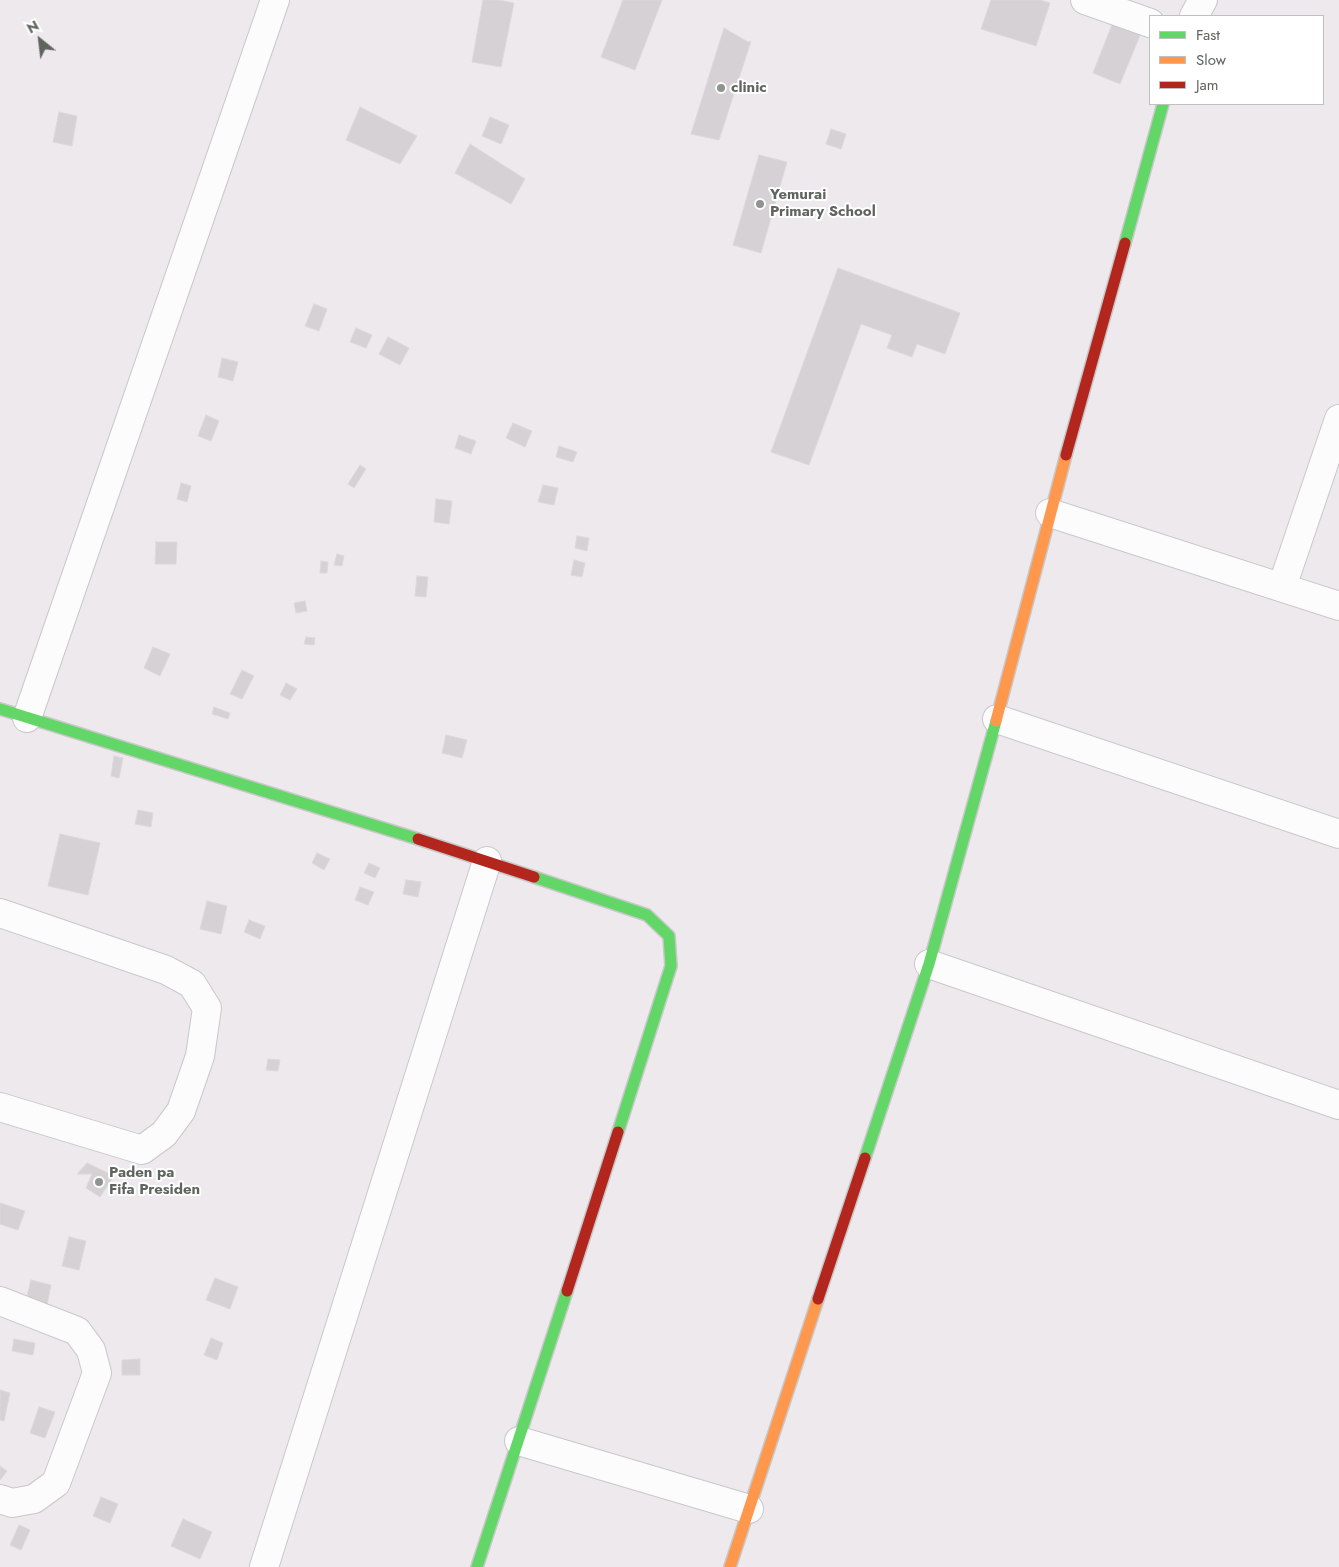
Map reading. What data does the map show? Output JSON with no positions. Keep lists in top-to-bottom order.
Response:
{
  "places": ["clinic", "Yemurai Primary School", "Paden pa Fifa Presiden"],
  "legend": ["Fast", "Slow", "Jam"],
  "north": "top left"
}
